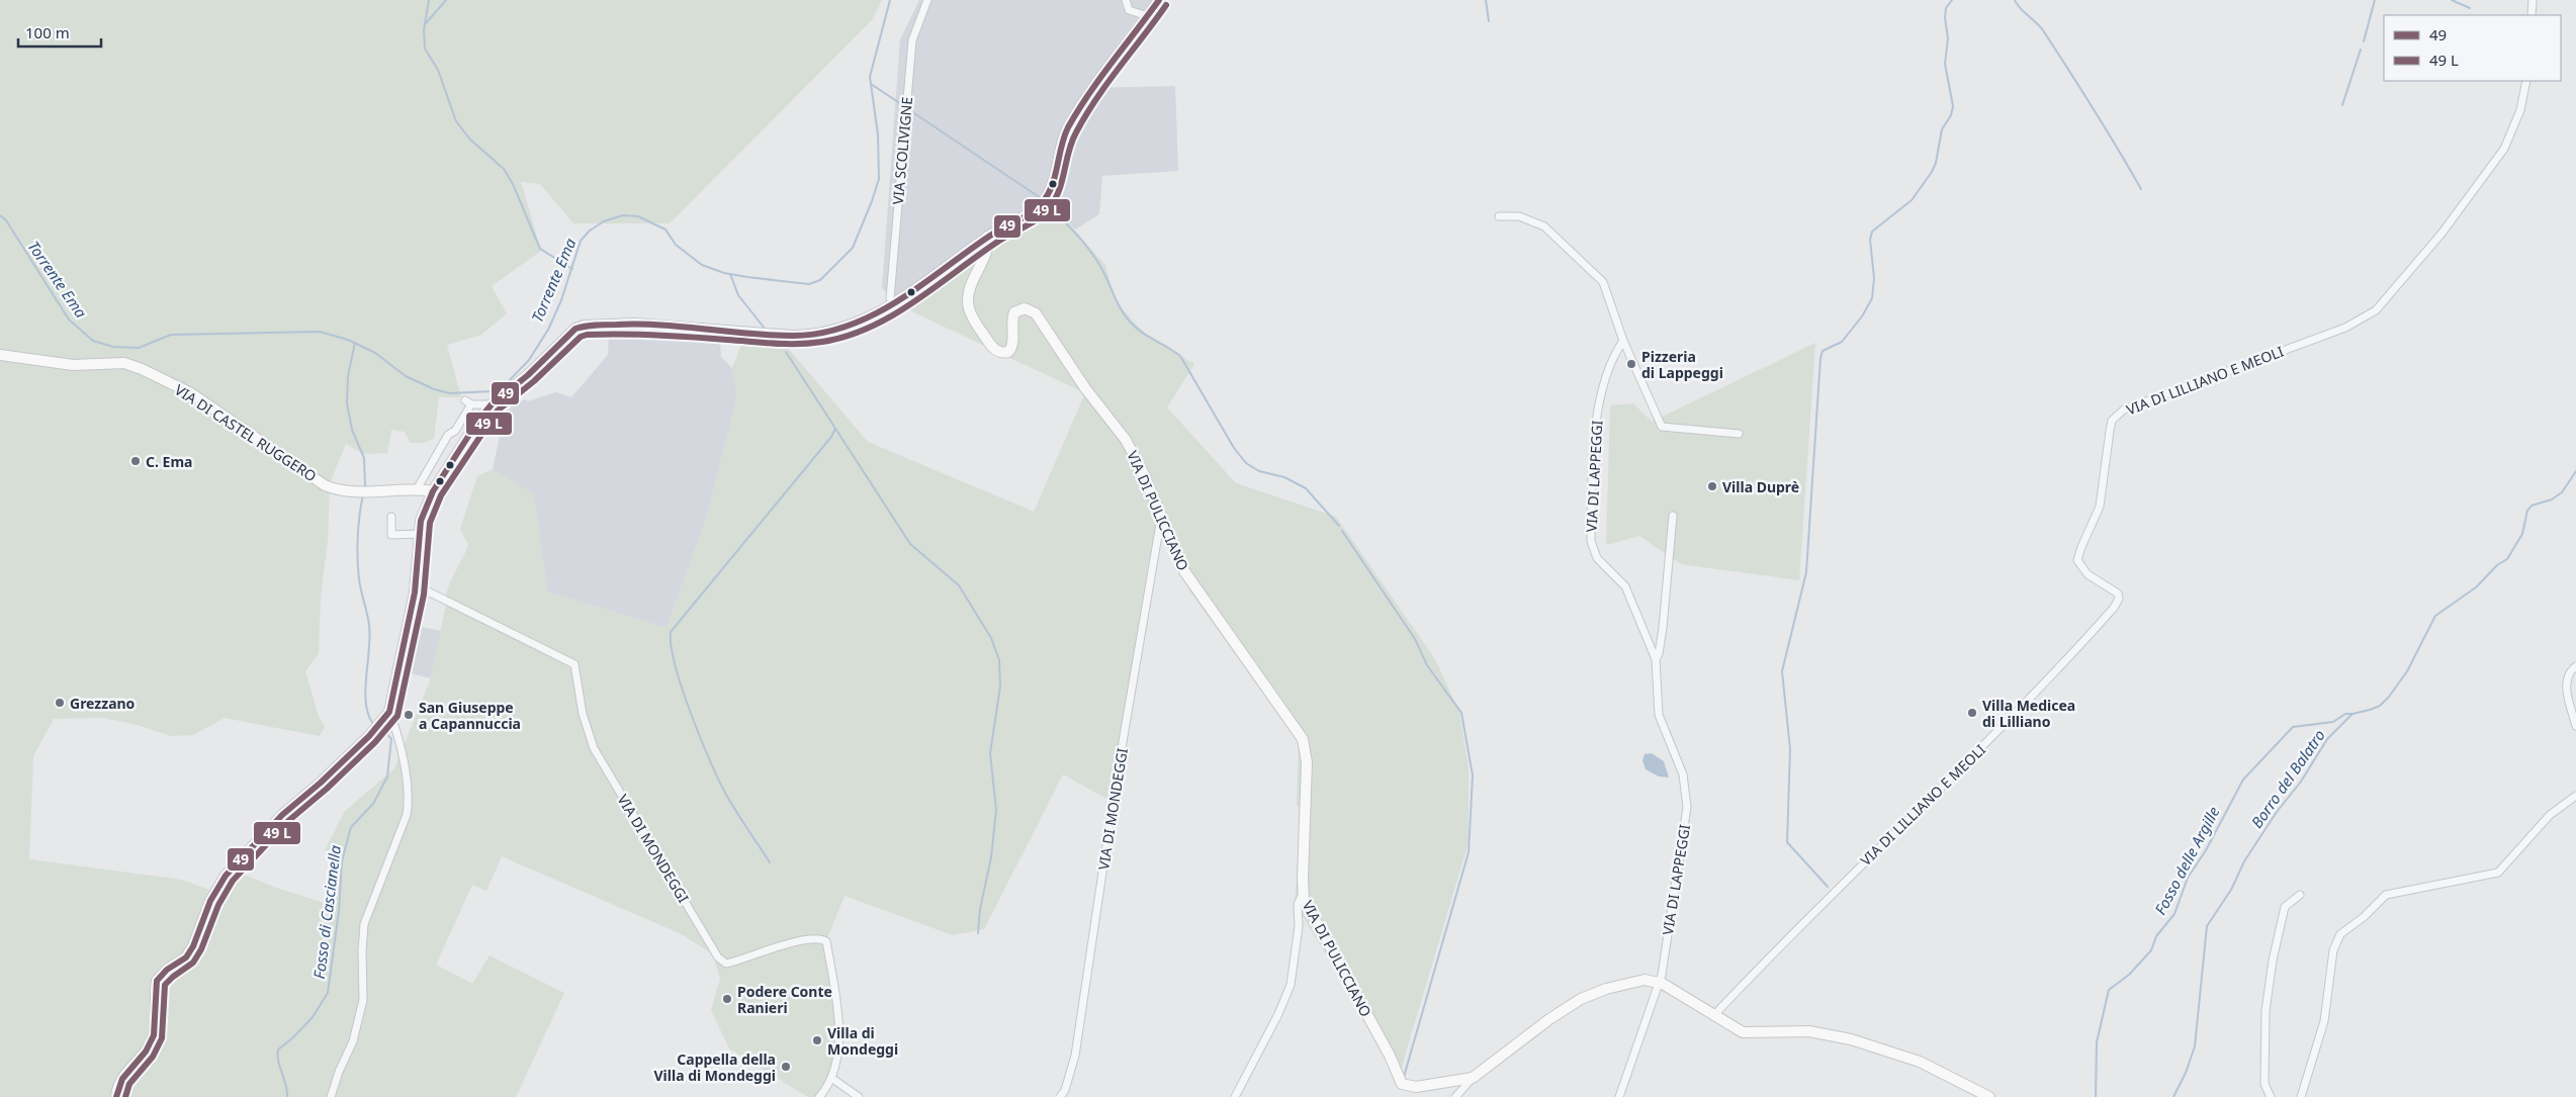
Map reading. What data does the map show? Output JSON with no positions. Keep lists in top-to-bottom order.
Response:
{
  "streets": {
    "street": [
      "VIA SCOLIVIGNE",
      "VIA DI LILLIANO E MEOLI",
      "VIA DI CASTEL RUGGERO",
      "VIA DI LAPPEGGI",
      "VIA DI PULICCIANO",
      "VIA DI MONDEGGI"
    ]
  },
  "crossings": [
    ["VIA DI LILLIANO E MEOLI", "VIA DI PULICCIANO"],
    ["VIA DI LAPPEGGI", "VIA DI PULICCIANO"],
    ["VIA DI PULICCIANO", "VIA DI MONDEGGI"]
  ],
  "water": [
    "Torrente Ema",
    "Borro del Balatro",
    "Fosso delle Argille",
    "Fosso di Cascianella"
  ],
  "places": [
    "Pizzeria di Lappeggi",
    "C. Ema",
    "Villa Duprè",
    "Grezzano",
    "Villa Medicea di Lilliano",
    "San Giuseppe a Capannuccia",
    "Podere Conte Ranieri",
    "Villa di Mondeggi",
    "Cappella della Villa di Mondeggi"
  ],
  "lines": ["transit line 49"],
  "legend": ["49", "49 L"],
  "scale_bar": "100 m"
}
